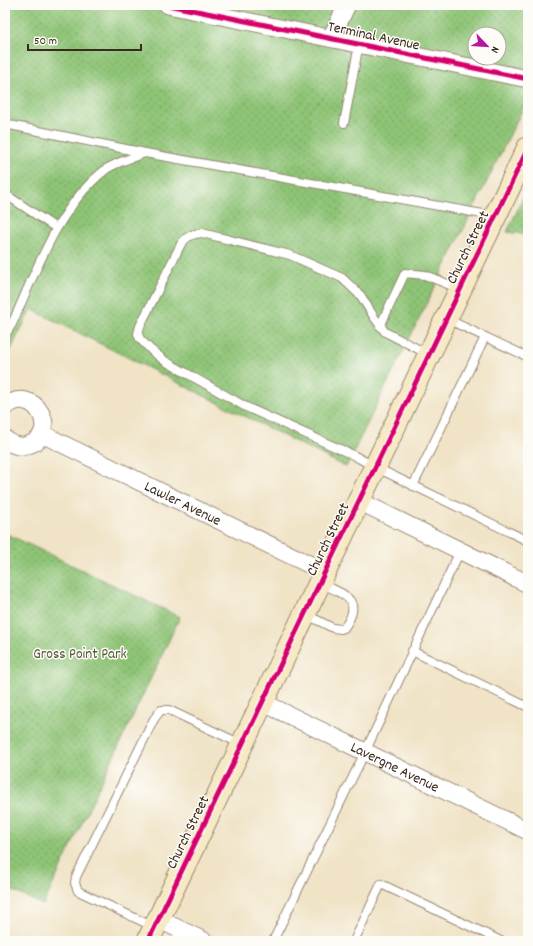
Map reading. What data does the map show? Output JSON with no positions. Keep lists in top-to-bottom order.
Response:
{
  "streets": {
    "street": [
      "Terminal Avenue",
      "Church Street",
      "Lawler Avenue",
      "Lavergne Avenue"
    ]
  },
  "crossings": [
    ["Church Street", "Lawler Avenue"],
    ["Church Street", "Lavergne Avenue"]
  ],
  "parks": ["Gross Point Park"],
  "scale_bar": "50 m",
  "north": "bottom right"
}
